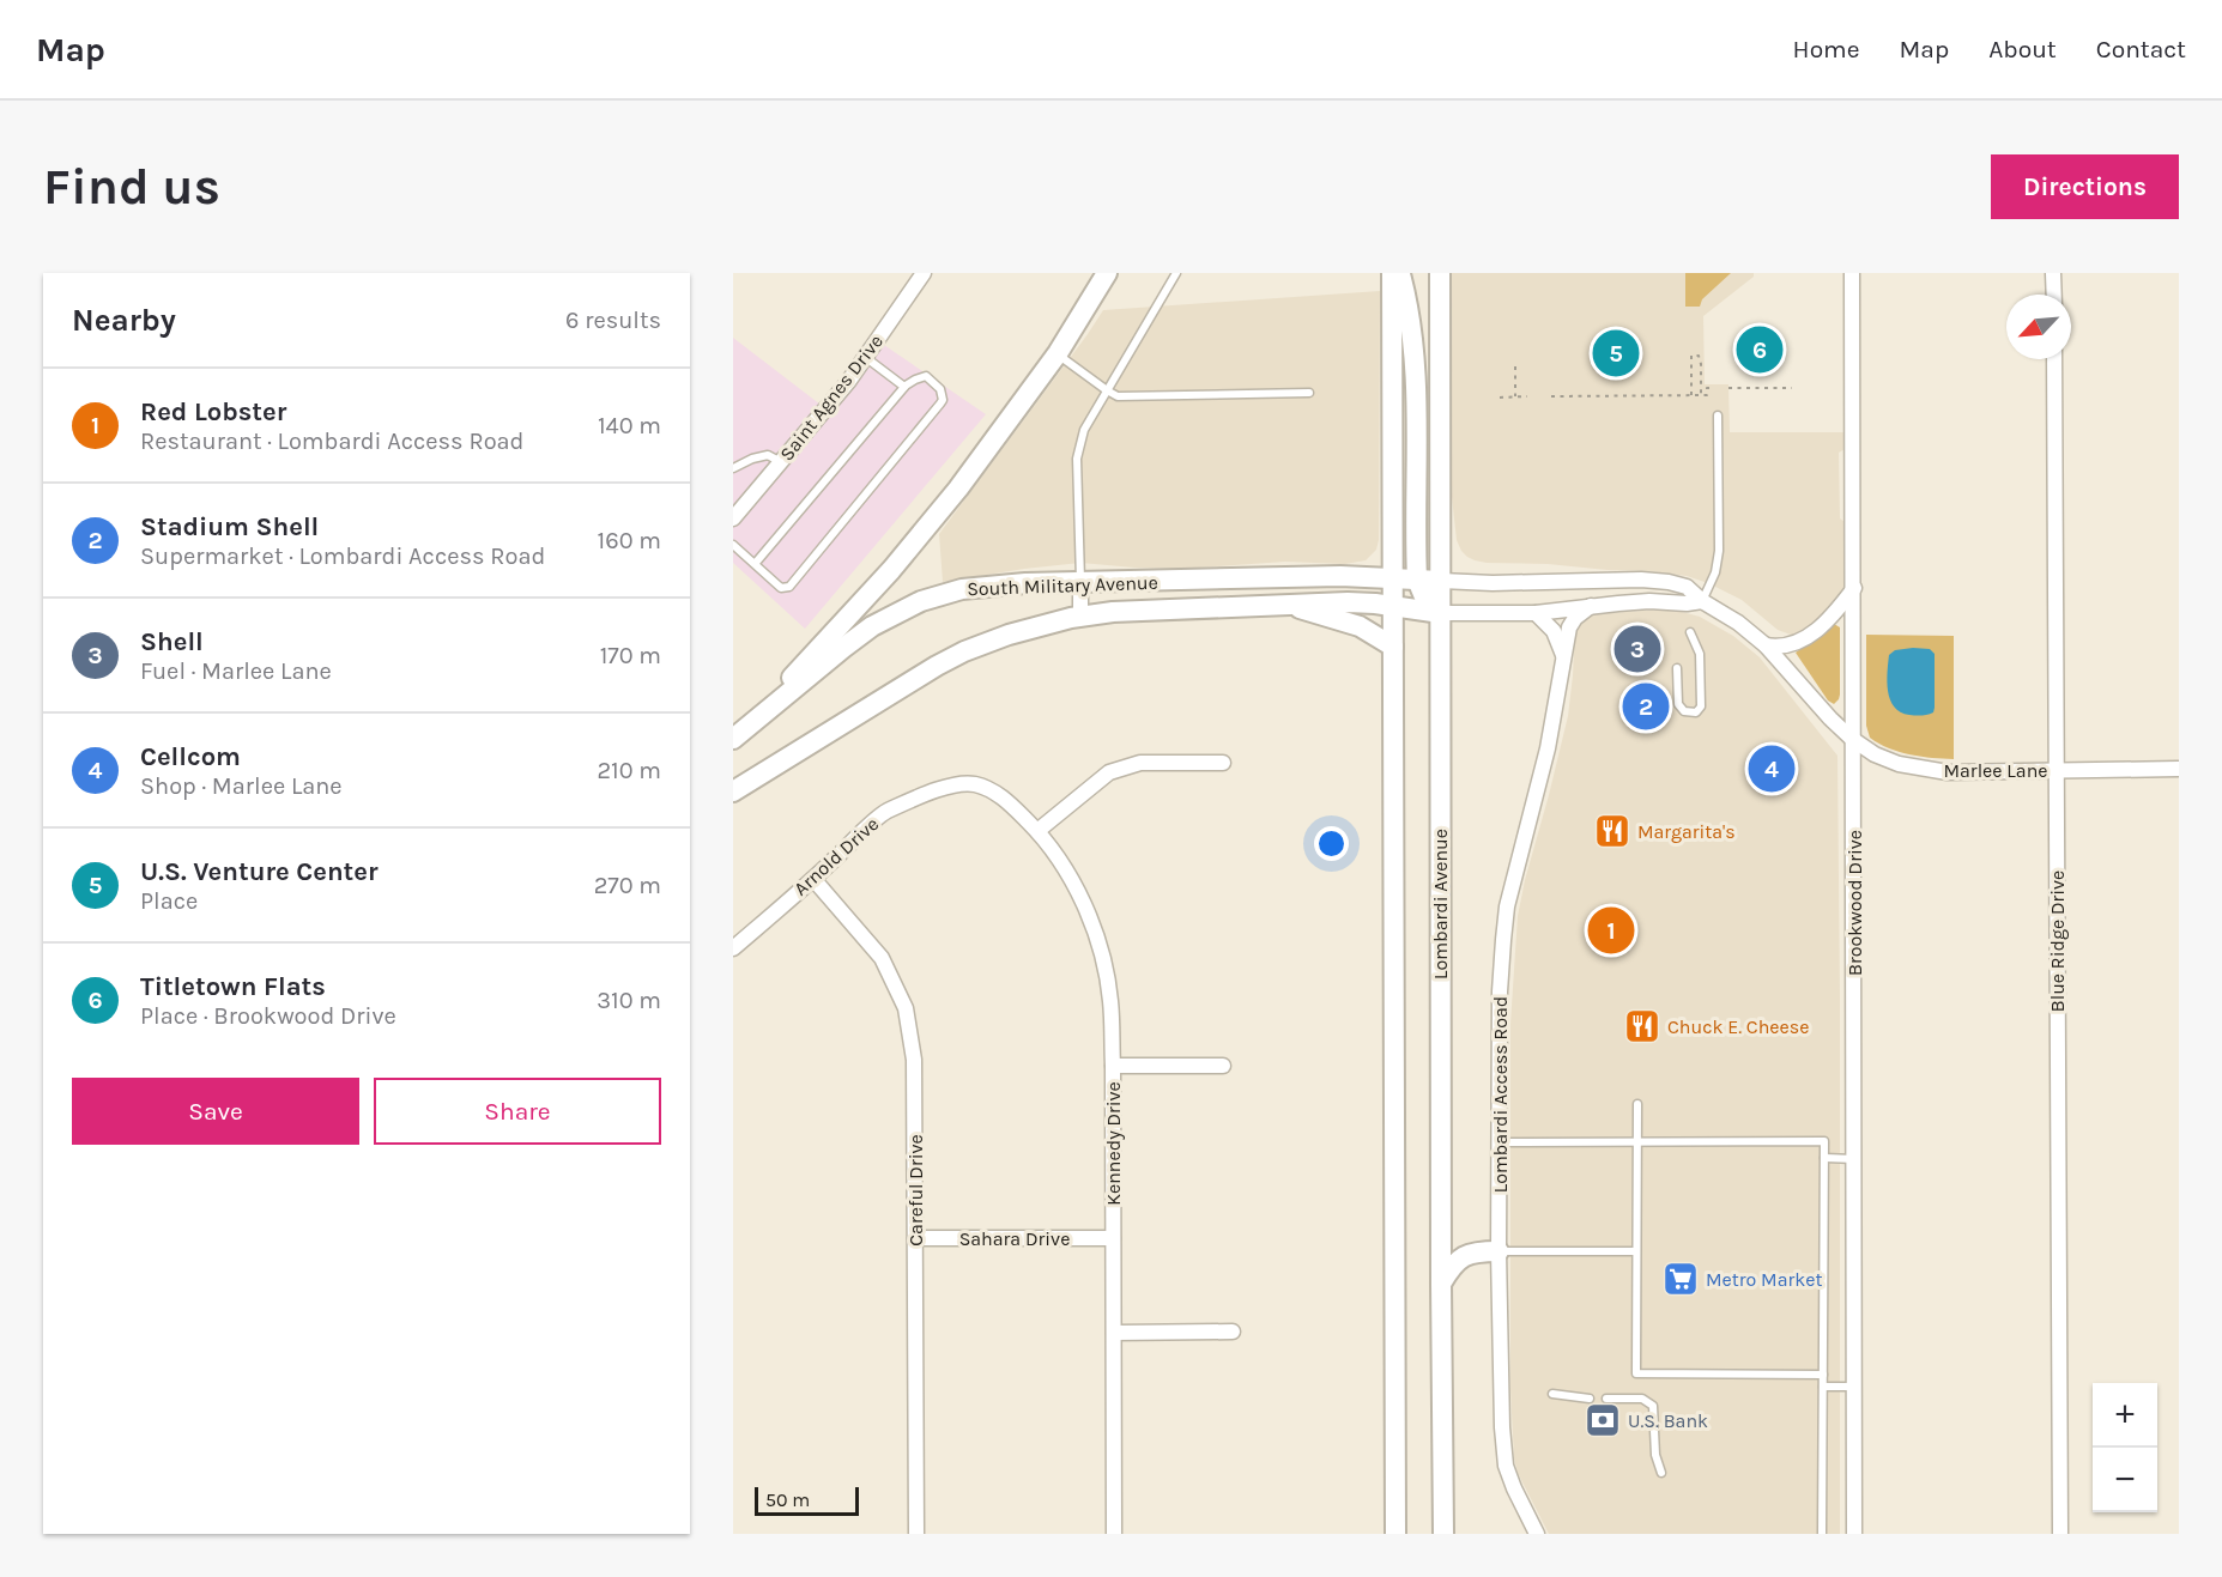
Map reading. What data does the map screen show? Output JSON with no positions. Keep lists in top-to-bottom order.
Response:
{
  "streets": {
    "main road": ["South Military Avenue", "Lombardi Avenue"],
    "street": [
      "Saint Agnes Drive",
      "Marlee Lane",
      "Arnold Drive",
      "Brookwood Drive",
      "Blue Ridge Drive",
      "Lombardi Access Road",
      "Kennedy Drive",
      "Careful Drive",
      "Sahara Drive"
    ]
  },
  "crossings": [
    ["South Military Avenue", "Marlee Lane"],
    ["South Military Avenue", "Lombardi Avenue"],
    ["Marlee Lane", "Brookwood Drive"],
    ["Marlee Lane", "Lombardi Avenue"],
    ["Marlee Lane", "Blue Ridge Drive"],
    ["Arnold Drive", "Kennedy Drive"],
    ["Arnold Drive", "Careful Drive"],
    ["Kennedy Drive", "Sahara Drive"],
    ["Careful Drive", "Sahara Drive"]
  ],
  "places": {
    "restaurant": ["Margarita's", "Chuck E. Cheese"],
    "supermarket": ["Metro Market"],
    "bank": ["U.S. Bank"]
  },
  "scale_bar": "50 m",
  "north": "bottom left",
  "page": {
    "header": "Map",
    "nav": [
      "Home",
      "Map",
      "About",
      "Contact"
    ],
    "buttons": [
      "Directions",
      ["Save", "Share"]
    ],
    "title": "Find us",
    "heading": ["Nearby", "6 results"],
    "pins": [
      "6",
      "5",
      "3",
      "2",
      "4",
      "1"
    ],
    "list": [
      {
        "mark": "1",
        "name": "Red Lobster",
        "note": "Restaurant · Lombardi Access Road",
        "value": "140 m"
      },
      {
        "mark": "2",
        "name": "Stadium Shell",
        "note": "Supermarket · Lombardi Access Road",
        "value": "160 m"
      },
      {
        "mark": "3",
        "name": "Shell",
        "note": "Fuel · Marlee Lane",
        "value": "170 m"
      },
      {
        "mark": "4",
        "name": "Cellcom",
        "note": "Shop · Marlee Lane",
        "value": "210 m"
      },
      {
        "mark": "5",
        "name": "U.S. Venture Center",
        "note": "Place",
        "value": "270 m"
      },
      {
        "mark": "6",
        "name": "Titletown Flats",
        "note": "Place · Brookwood Drive",
        "value": "310 m"
      }
    ],
    "map_buttons": ["+", "−"],
    "scale": "50 m"
  }
}
